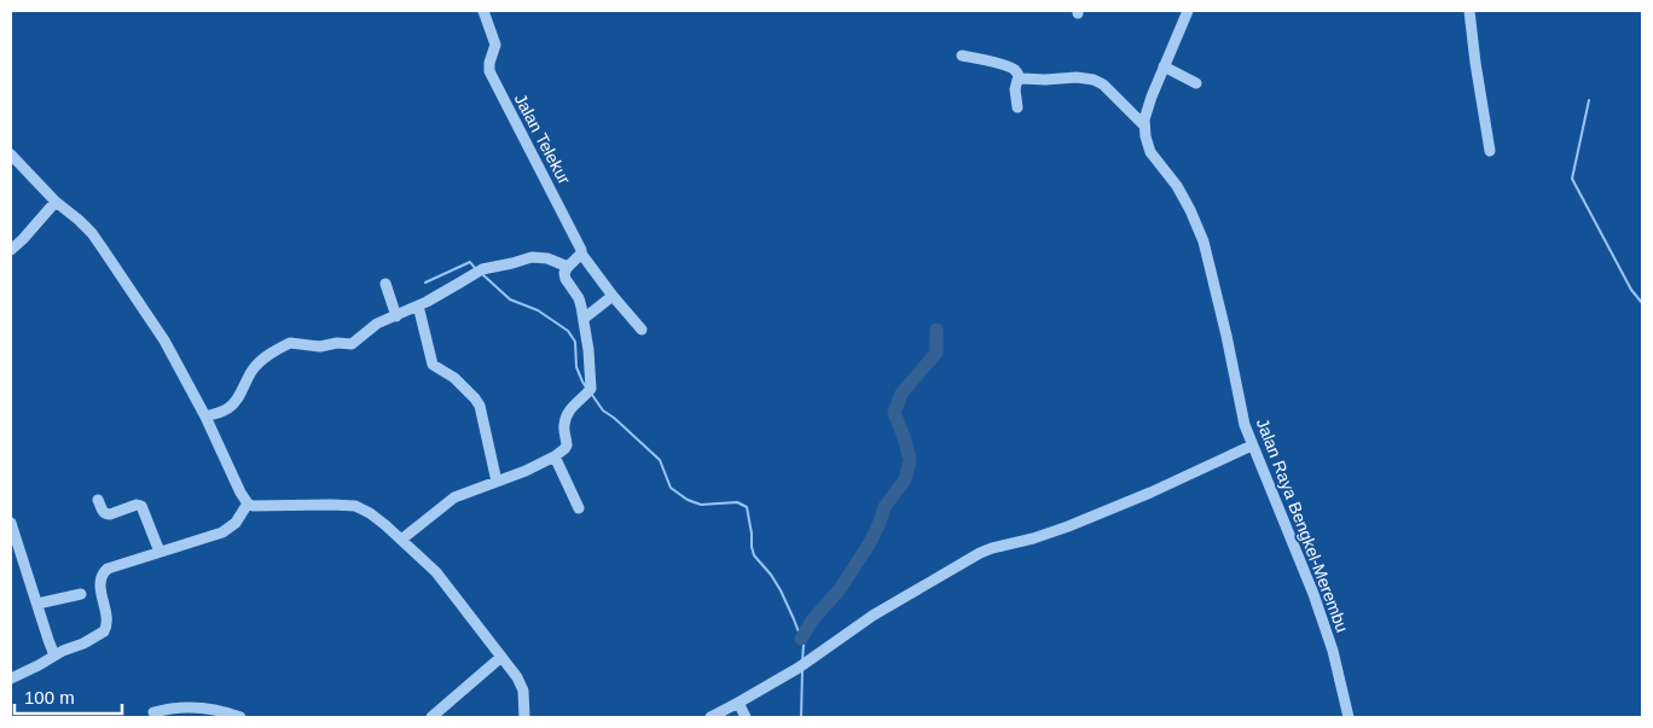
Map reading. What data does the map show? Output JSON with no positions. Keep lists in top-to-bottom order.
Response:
{
  "streets": {
    "street": ["Jalan Telekur", "Jalan Raya Bengkel-Merembu"]
  },
  "scale_bar": "100 m"
}
